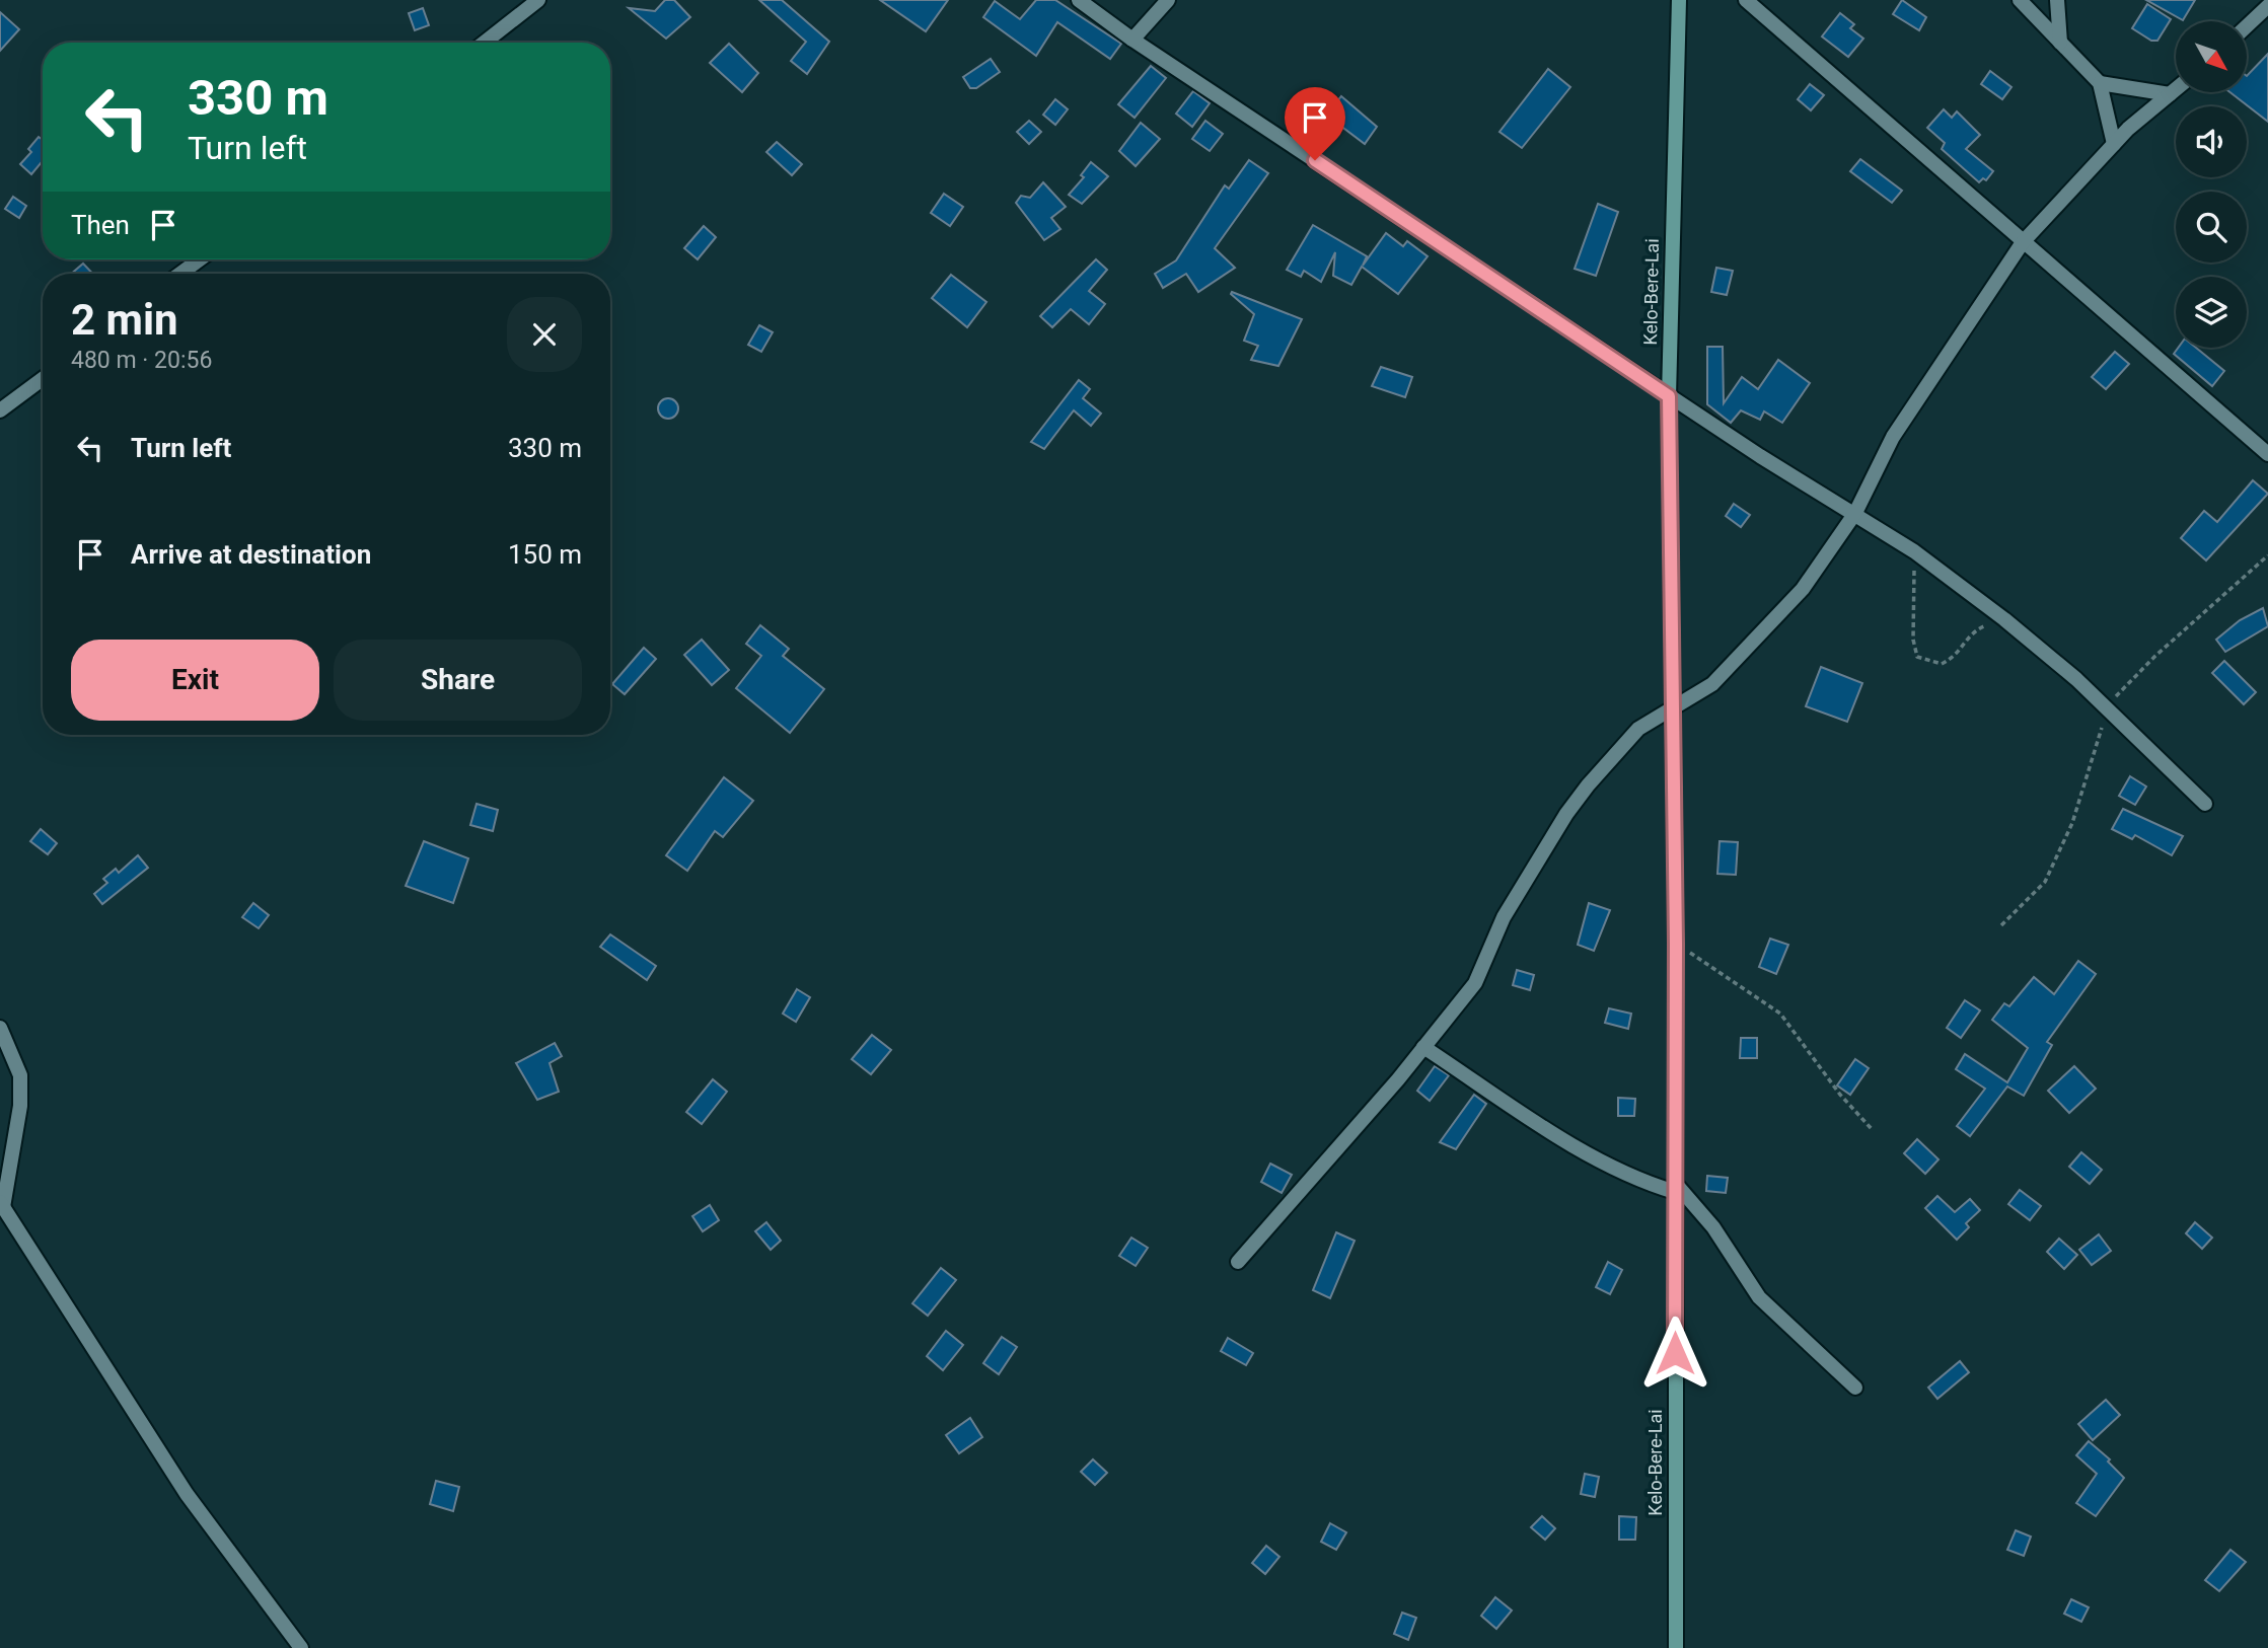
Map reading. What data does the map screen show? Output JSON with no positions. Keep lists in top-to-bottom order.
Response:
{
  "streets": {
    "main road": ["Kelo-Bere-Lai"]
  },
  "north": "bottom right",
  "page": {
    "turn": ["330 m", "Turn left"],
    "then": "Then",
    "heading": ["2 min", "480 m · 20:56"],
    "list": [
      {
        "name": "Turn left",
        "value": "330 m"
      },
      {
        "name": "Arrive at destination",
        "value": "150 m"
      }
    ],
    "buttons": ["Exit", "Share"]
  }
}
